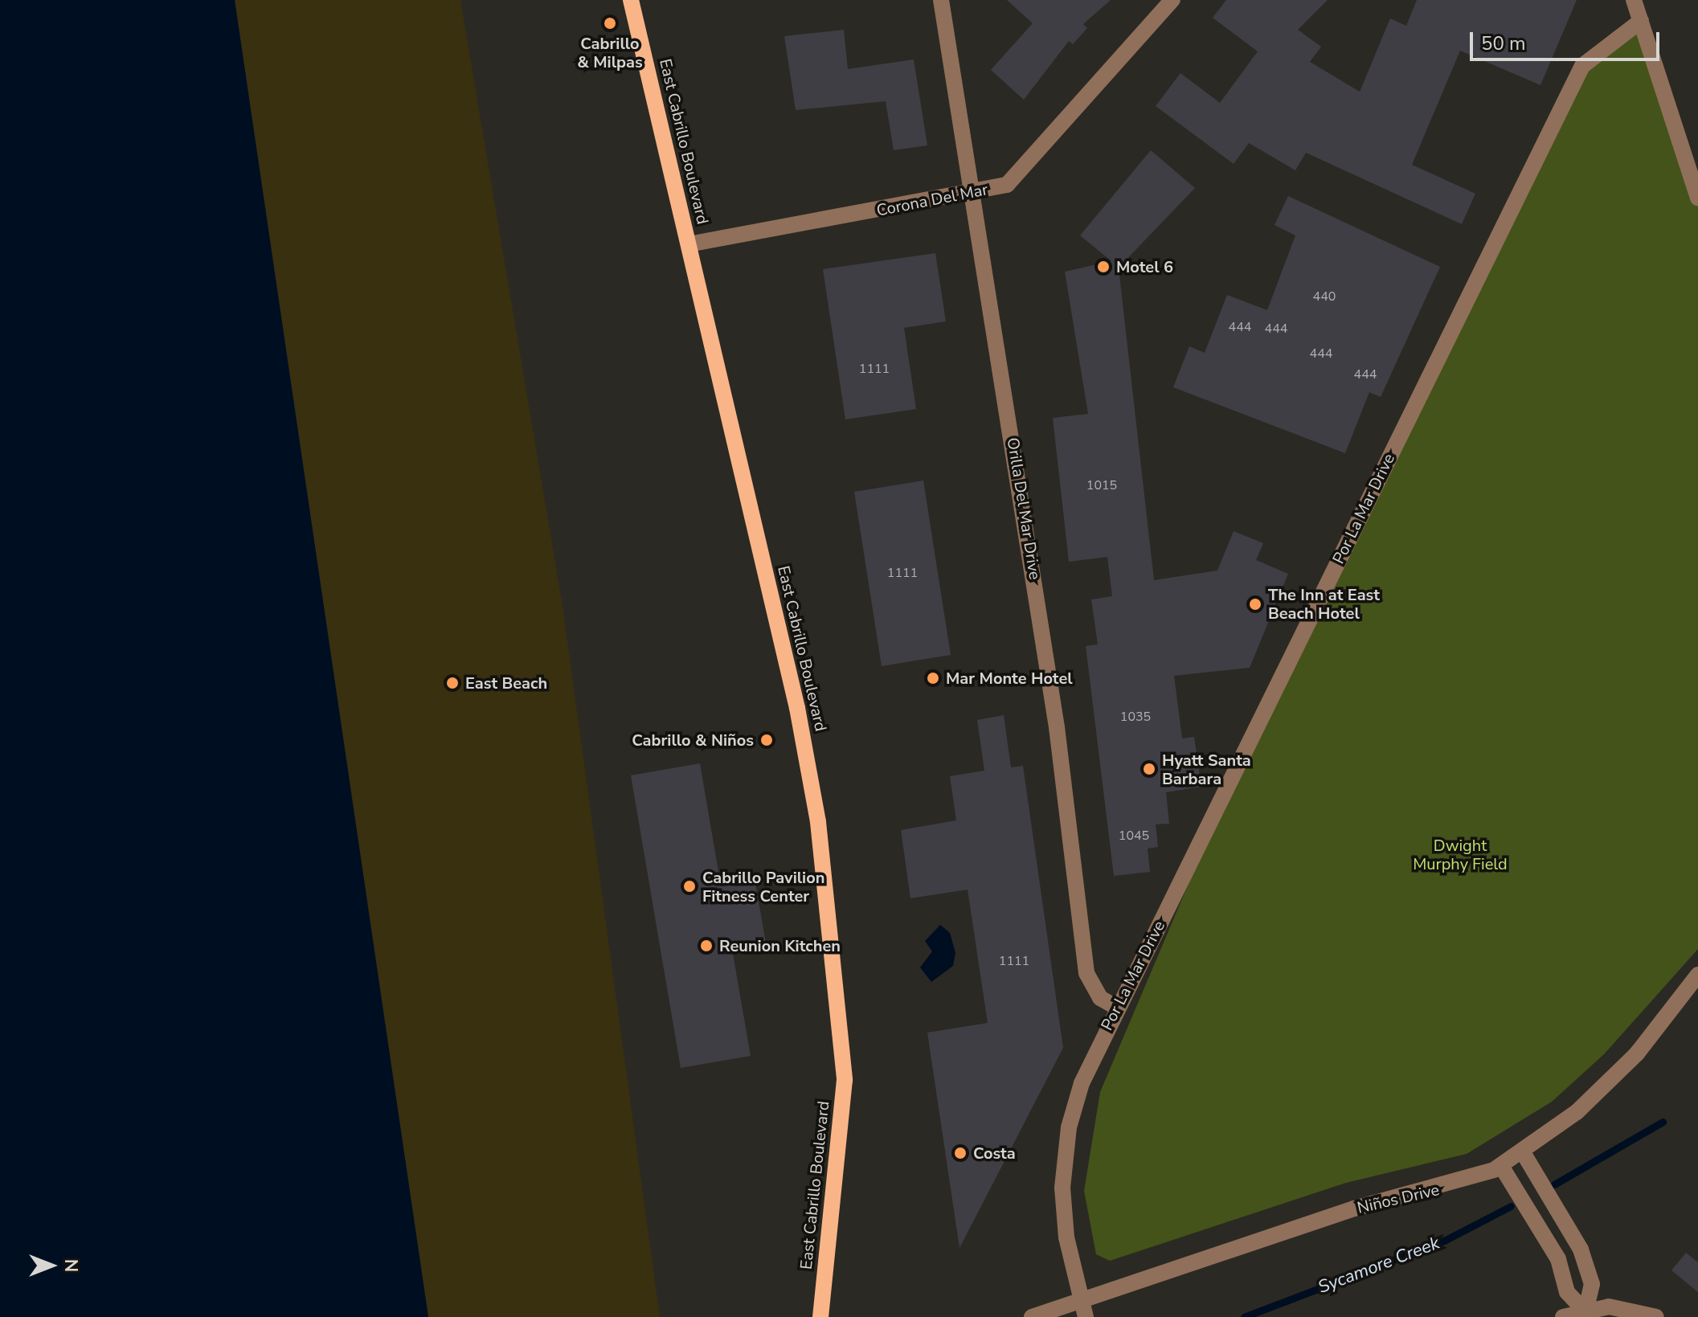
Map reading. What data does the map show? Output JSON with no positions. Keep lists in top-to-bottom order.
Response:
{
  "streets": {
    "main road": ["East Cabrillo Boulevard"],
    "street": [
      "Corona Del Mar",
      "Orilla Del Mar Drive",
      "Por La Mar Drive",
      "Niños Drive"
    ]
  },
  "crossings": [
    ["East Cabrillo Boulevard", "Corona Del Mar"],
    ["Corona Del Mar", "Orilla Del Mar Drive"],
    ["Orilla Del Mar Drive", "Por La Mar Drive"],
    ["Por La Mar Drive", "Niños Drive"]
  ],
  "water": ["Sycamore Creek"],
  "parks": ["Dwight Murphy Field"],
  "places": [
    "Cabrillo & Milpas",
    "Motel 6",
    "The Inn at East Beach Hotel",
    "Mar Monte Hotel",
    "East Beach",
    "Cabrillo & Niños",
    "Hyatt Santa Barbara",
    "Cabrillo Pavilion Fitness Center",
    "Reunion Kitchen",
    "Costa"
  ],
  "house_numbers": [
    "440",
    "444",
    "444",
    "444",
    "1111",
    "444",
    "1015",
    "1111",
    "1035",
    "1045",
    "1111"
  ],
  "scale_bar": "50 m",
  "north": "right"
}
